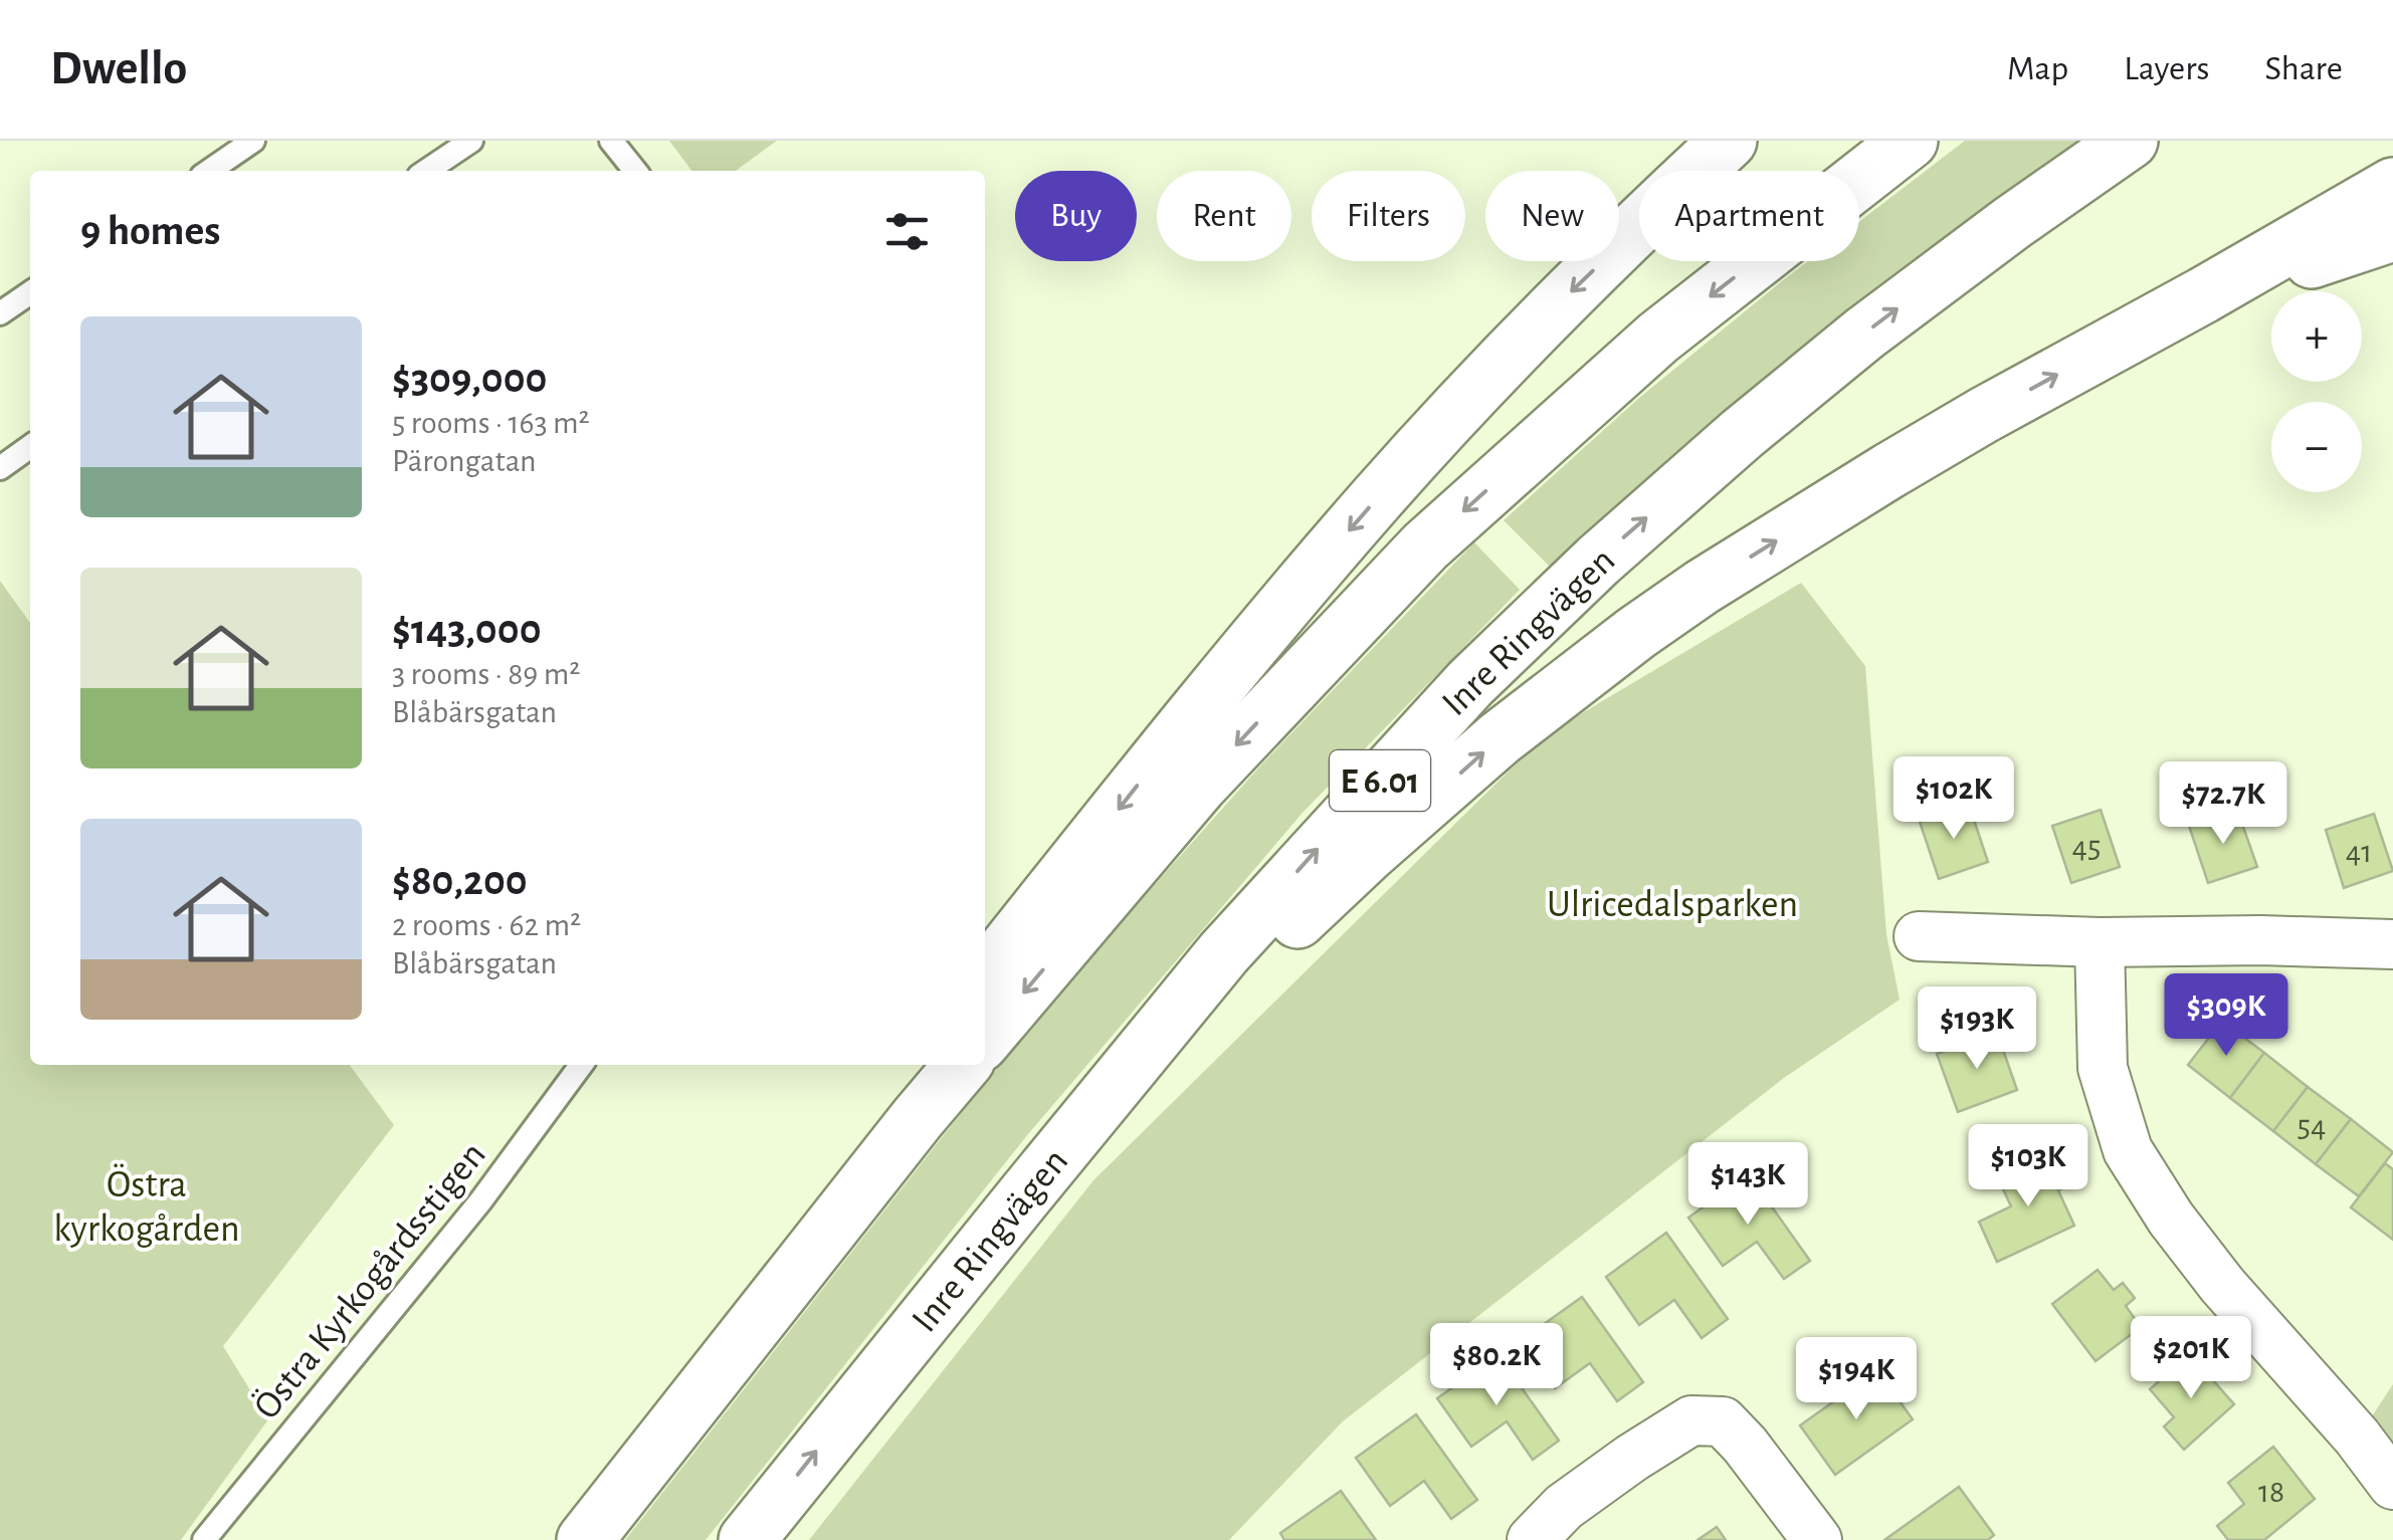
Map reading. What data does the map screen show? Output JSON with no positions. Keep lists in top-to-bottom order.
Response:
{
  "streets": {
    "highway": ["Inre Ringvägen", "E 6.01"],
    "lane": ["Östra Kyrkogårdsstigen"]
  },
  "parks": ["Ulricedalsparken", "Östra kyrkogården"],
  "house_numbers": [
    "45",
    "41",
    "54",
    "18"
  ],
  "page": {
    "header": "Dwello",
    "nav": ["Map", "Layers", "Share"],
    "chip": [
      "Buy",
      "Rent",
      "Filters",
      "New",
      "Apartment"
    ],
    "heading": "9 homes",
    "map_buttons": ["+", "−"],
    "list": [
      {
        "name": "$309,000",
        "note": "5 rooms · 163 m² · Pärongatan"
      },
      {
        "name": "$143,000",
        "note": "3 rooms · 89 m² · Blåbärsgatan"
      },
      {
        "name": "$80,200",
        "note": "2 rooms · 62 m² · Blåbärsgatan"
      }
    ],
    "price": [
      "$102K",
      "$72.7K",
      "$309K",
      "$193K",
      "$103K",
      "$143K",
      "$201K",
      "$80.2K",
      "$194K"
    ]
  }
}
